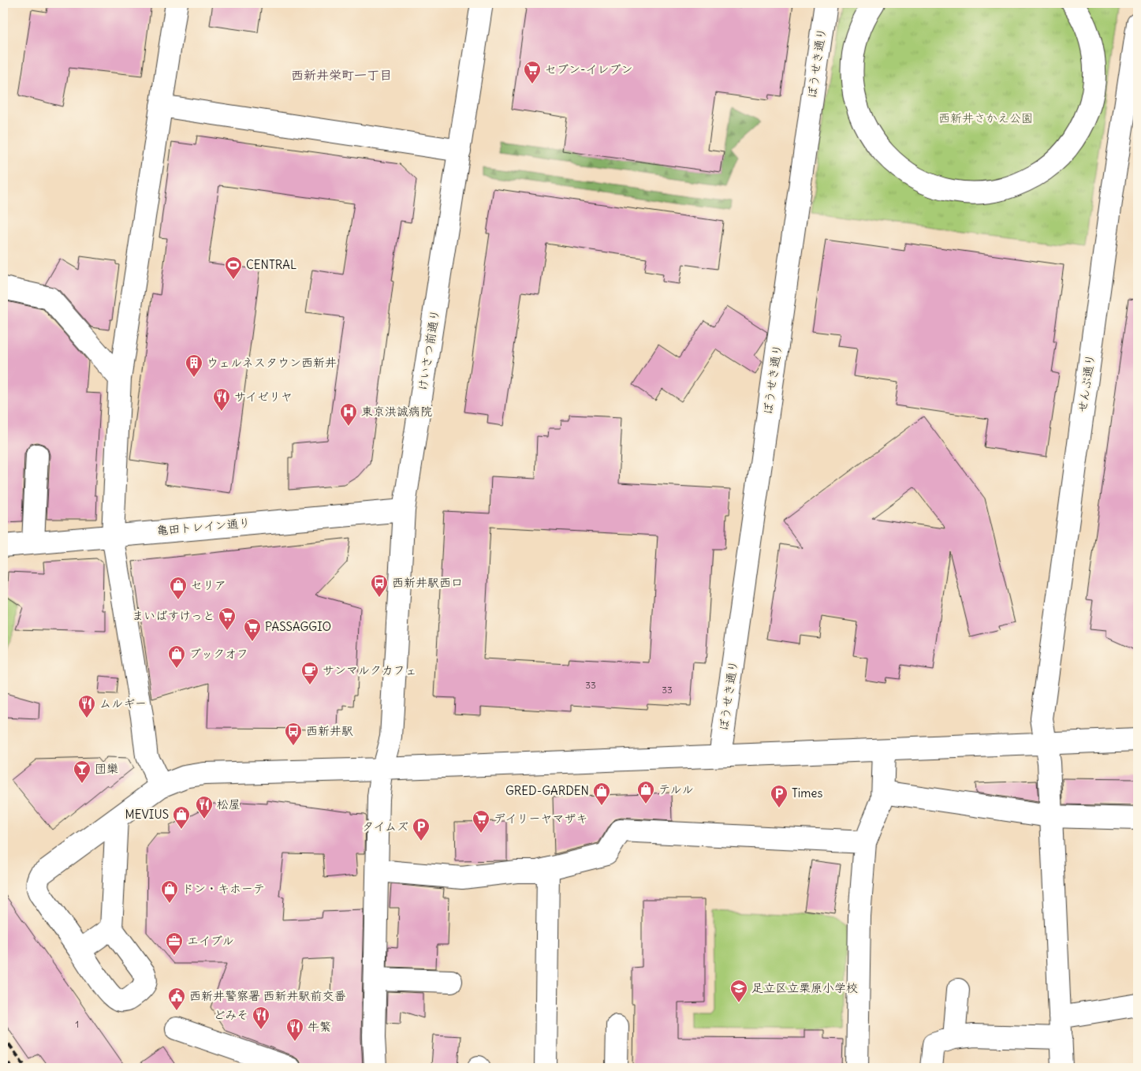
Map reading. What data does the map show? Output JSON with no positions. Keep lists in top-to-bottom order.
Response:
{
  "streets": {
    "street": [
      "ぼうせき通り",
      "けいさつ前通り",
      "せんぷ通り",
      "亀田トレイン通り"
    ]
  },
  "crossings": [
    ["けいさつ前通り", "亀田トレイン通り"]
  ],
  "districts": ["西新井栄町一丁目"],
  "parks": ["西新井さかえ公園"],
  "places": {
    "supermarket": [
      "セブン-イレブン",
      "まいばすけっと",
      "PASSAGGIO",
      "デイリーヤマザキ"
    ],
    "sports": ["CENTRAL"],
    "building": ["ウェルネスタウン西新井"],
    "restaurant": [
      "サイゼリヤ",
      "ムルギー",
      "松屋",
      "どみそ",
      "牛繁"
    ],
    "hospital": ["東京洪誠病院"],
    "bus stop": ["西新井駅西口", "西新井駅"],
    "shop": [
      "セリア",
      "ブックオフ",
      "テルル",
      "GRED-GARDEN",
      "MEVIUS",
      "ドン・キホーテ"
    ],
    "cafe": ["サンマルクカフェ"],
    "bar": ["団欒"],
    "parking": ["Times", "タイムズ"],
    "office": ["エイブル"],
    "school or university": ["足立区立栗原小学校"],
    "public building": ["西新井警察署 西新井駅前交番"]
  },
  "house_numbers": ["33", "33", "1"]
}
